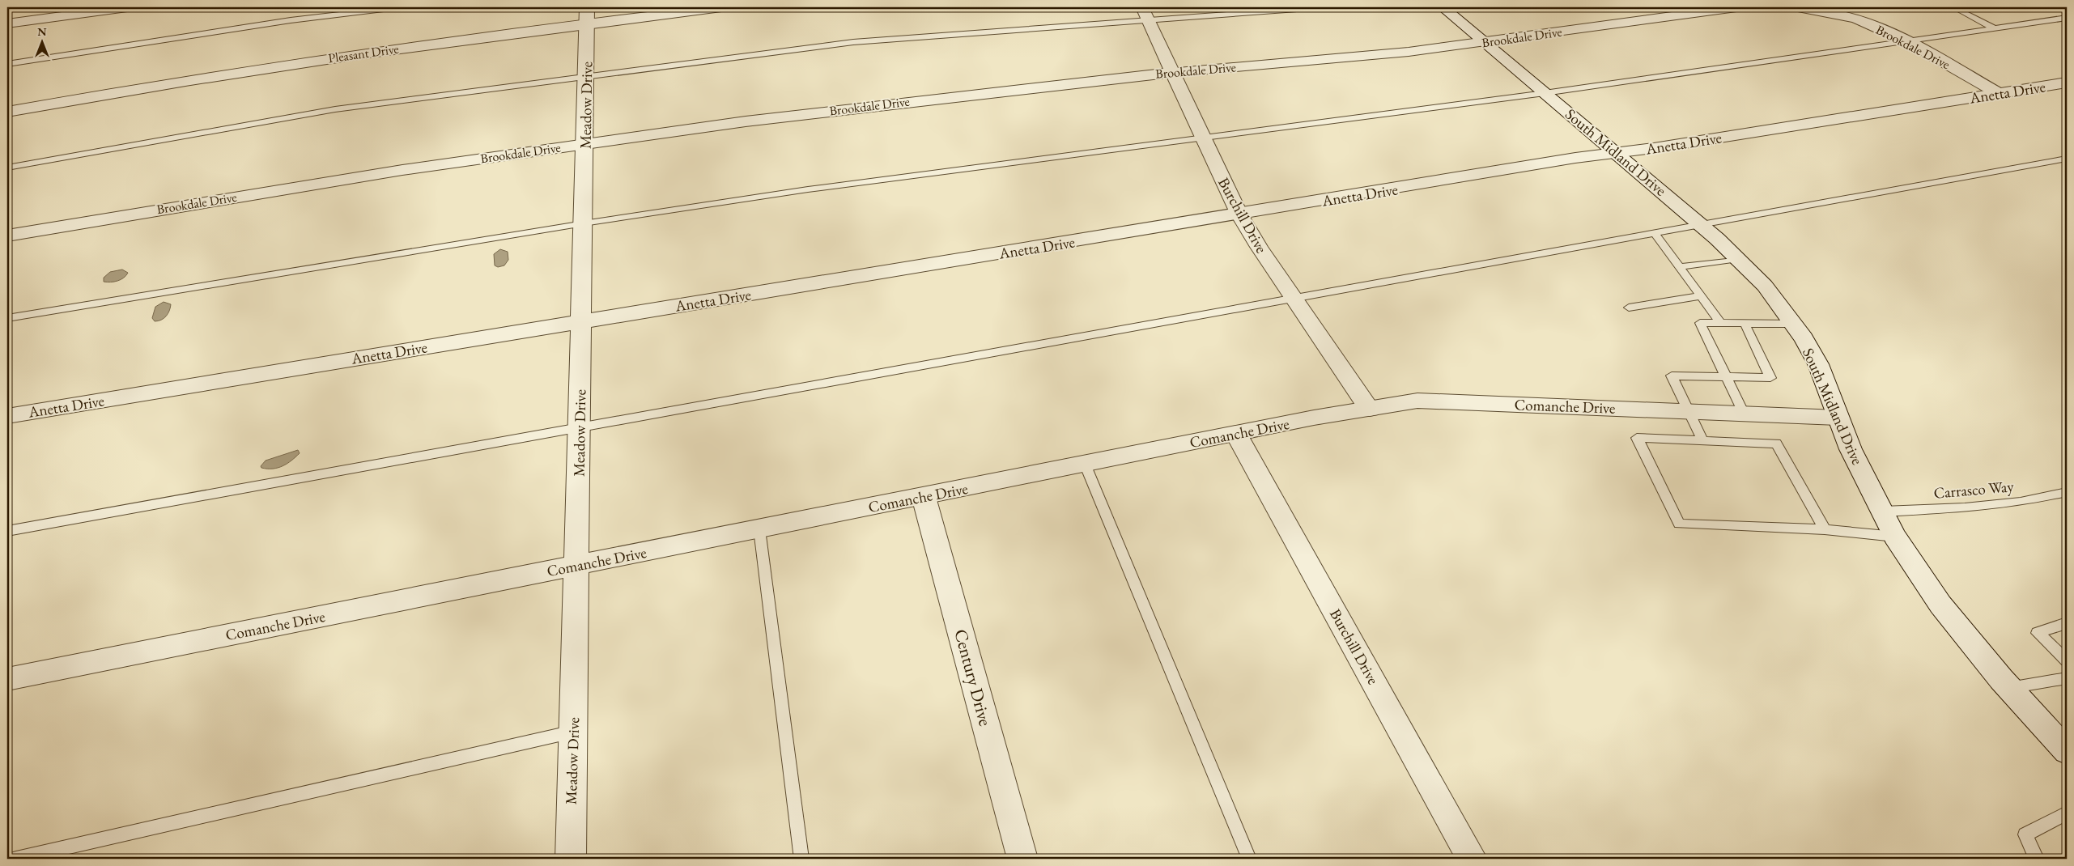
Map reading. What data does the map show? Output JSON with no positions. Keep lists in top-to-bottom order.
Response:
{
  "streets": {
    "street": [
      "Brookdale Drive",
      "Pleasant Drive",
      "Anetta Drive",
      "Meadow Drive",
      "South Midland Drive",
      "Burchill Drive",
      "Comanche Drive",
      "Century Drive"
    ],
    "lane": ["Carrasco Way"]
  },
  "crossings": [
    ["Brookdale Drive", "Anetta Drive"],
    ["Brookdale Drive", "Meadow Drive"],
    ["Brookdale Drive", "South Midland Drive"],
    ["Brookdale Drive", "Burchill Drive"],
    ["Pleasant Drive", "Meadow Drive"],
    ["Anetta Drive", "Meadow Drive"],
    ["Anetta Drive", "South Midland Drive"],
    ["Anetta Drive", "Burchill Drive"],
    ["Meadow Drive", "Comanche Drive"],
    ["South Midland Drive", "Comanche Drive"],
    ["South Midland Drive", "Carrasco Way"],
    ["Burchill Drive", "Comanche Drive"],
    ["Comanche Drive", "Century Drive"]
  ],
  "north": "top"
}
